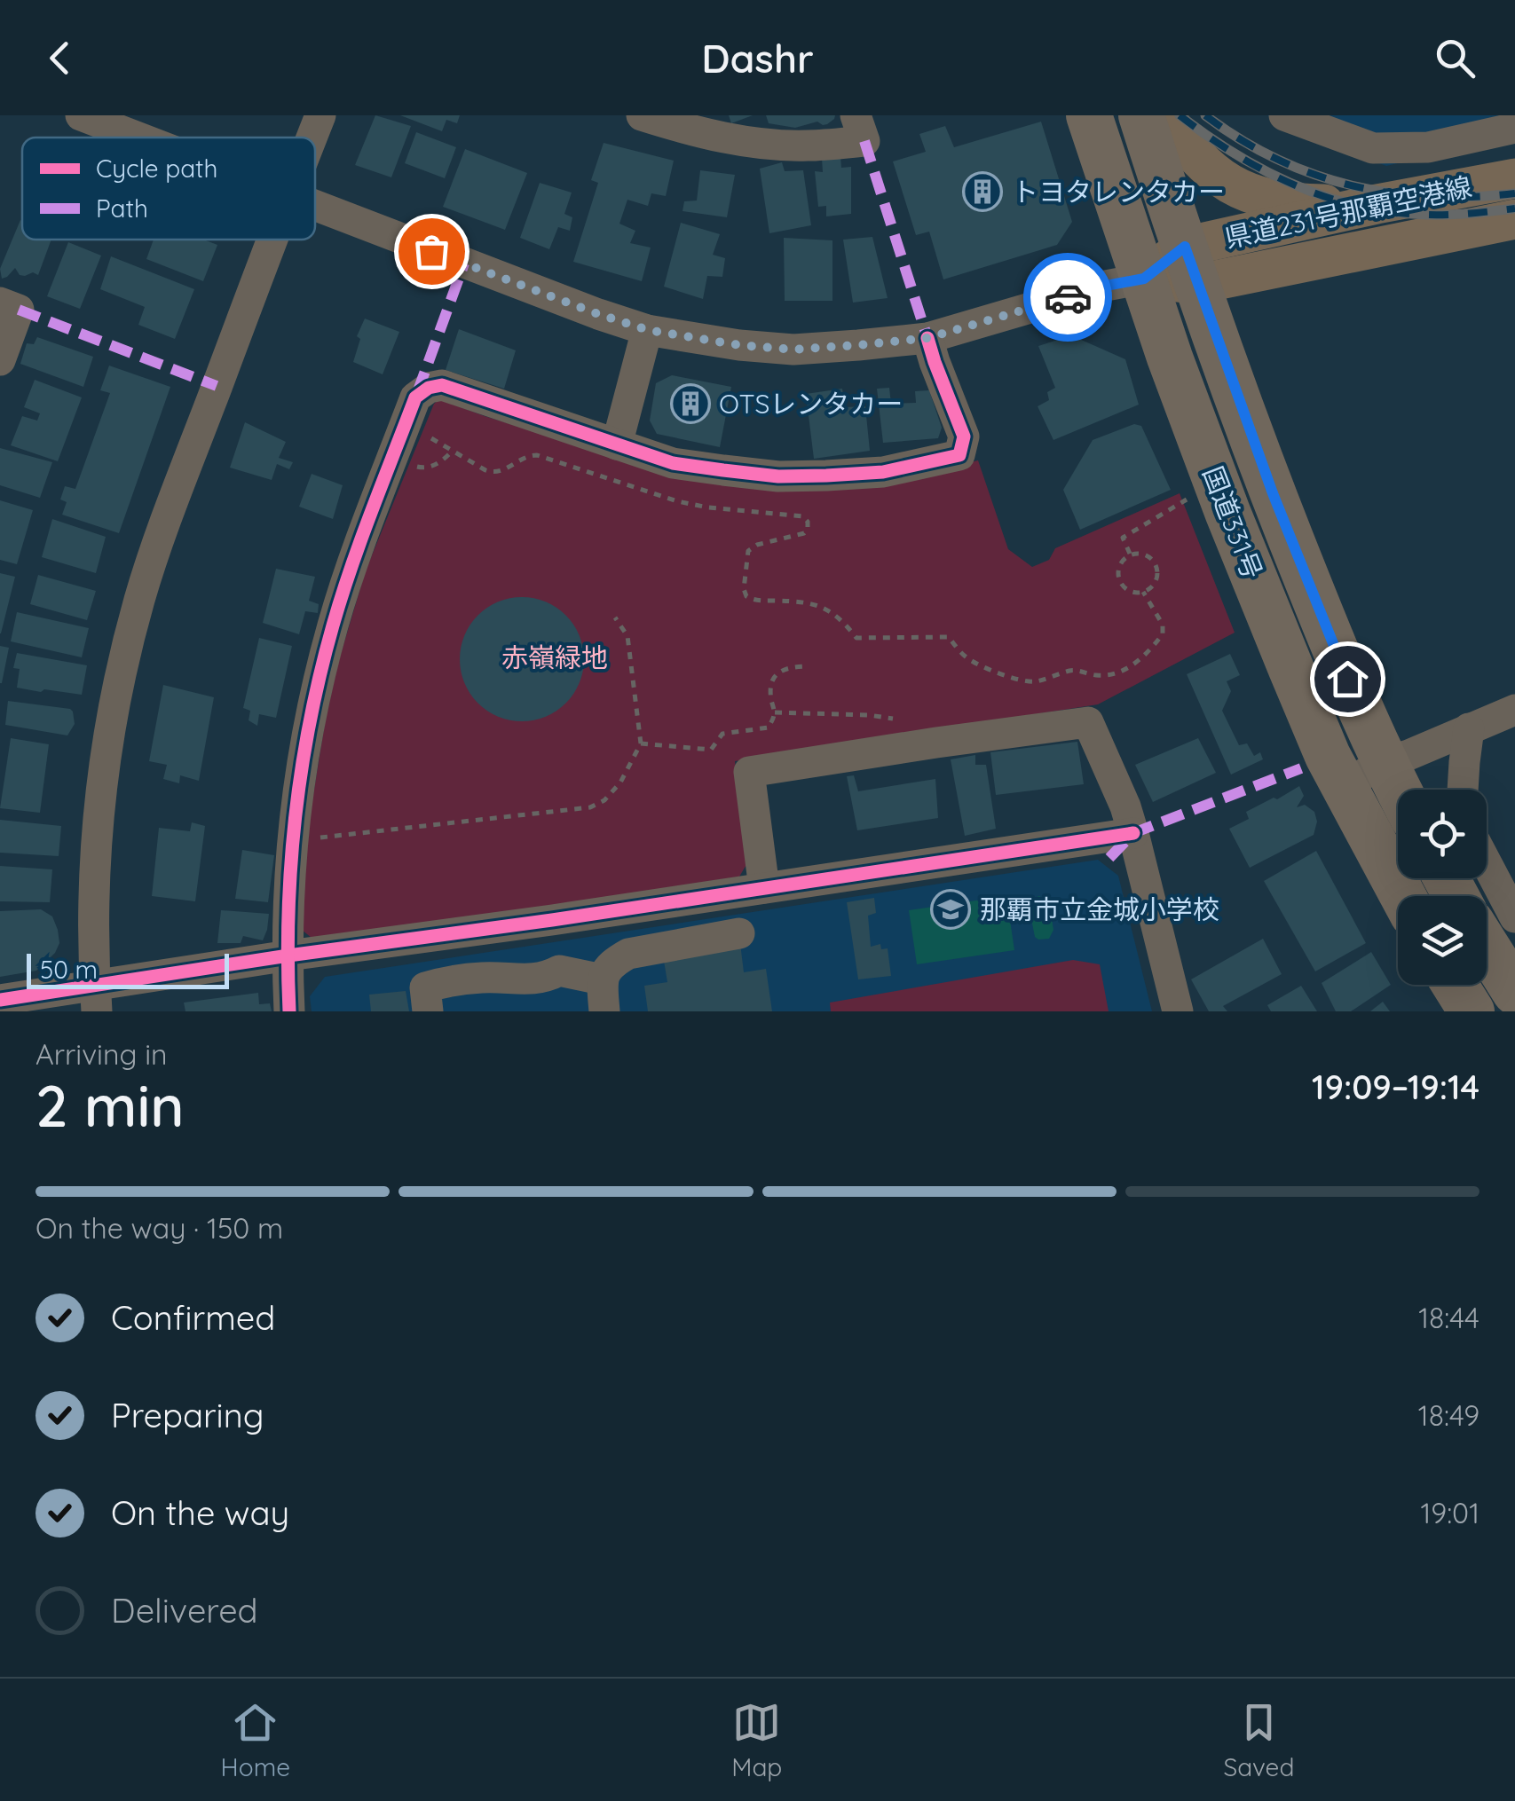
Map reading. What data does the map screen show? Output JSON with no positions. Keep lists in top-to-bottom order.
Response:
{
  "streets": {
    "highway": ["国道331号"],
    "main road": ["県道231号那覇空港線"]
  },
  "crossings": [
    ["県道231号那覇空港線", "国道331号"]
  ],
  "parks": ["赤嶺緑地"],
  "places": {
    "building": ["トヨタレンタカー", "OTSレンタカー"],
    "school or university": ["那覇市立金城小学校"]
  },
  "legend": ["Cycle path", "Path"],
  "scale_bar": "50 m",
  "page": {
    "header": "Dashr",
    "scale": "50 m",
    "heading": ["2 min", "Arriving in", "19:09–19:14"],
    "bar": "On the way · 150 m",
    "list": [
      ["Confirmed", "18:44"],
      ["Preparing", "18:49"],
      ["On the way", "19:01"],
      "Delivered"
    ],
    "tabs": ["Home", "Map", "Saved"]
  }
}
